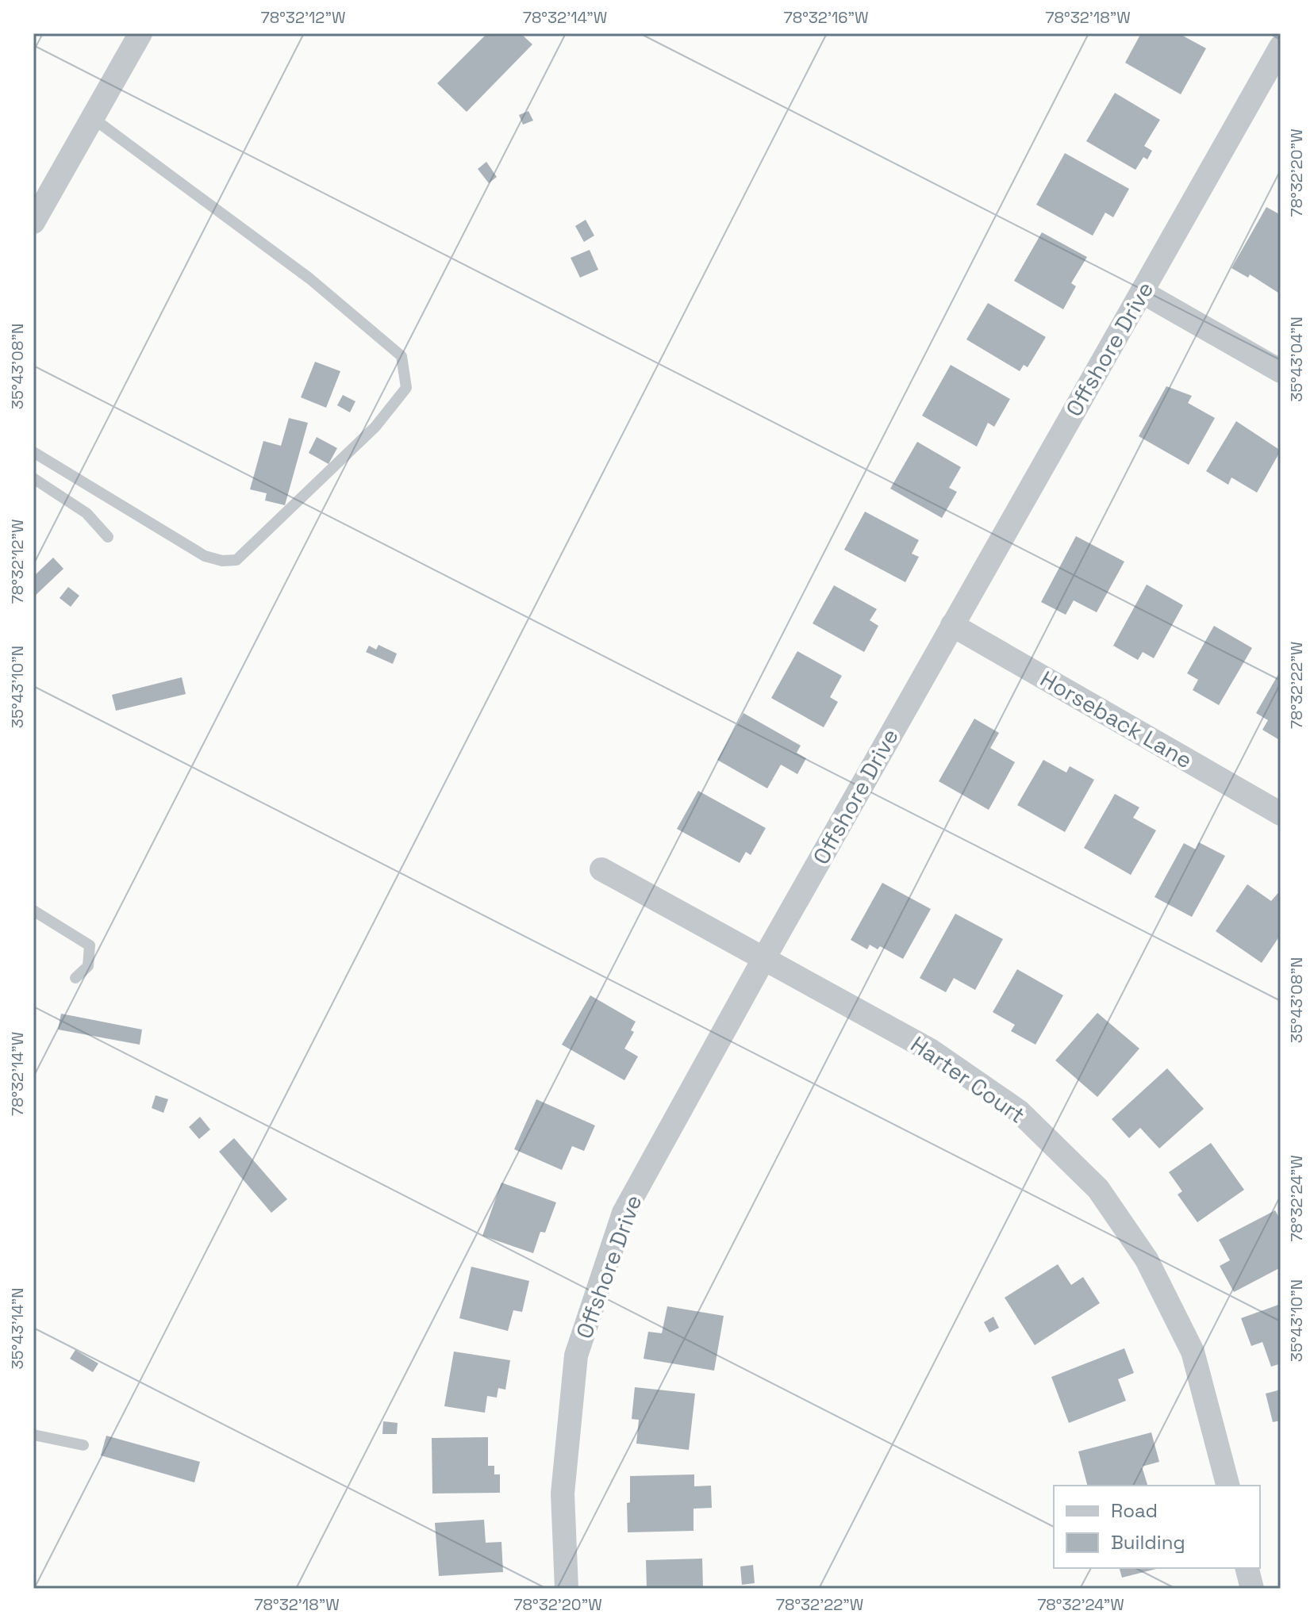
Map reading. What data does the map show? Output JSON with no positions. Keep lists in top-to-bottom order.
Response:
{
  "streets": {
    "street": ["Offshore Drive", "Horseback Lane", "Harter Court"]
  },
  "crossings": [
    ["Offshore Drive", "Horseback Lane"],
    ["Offshore Drive", "Harter Court"]
  ],
  "legend": ["Road", "Building"],
  "coordinates": [
    "78°32'12\"W",
    "78°32'14\"W",
    "78°32'16\"W",
    "78°32'18\"W",
    "78°32'20\"W",
    "35°43'04\"N",
    "35°43'08\"N",
    "78°32'22\"W",
    "35°43'10\"N",
    "78°32'24\"W",
    "35°43'14\"N"
  ]
}
